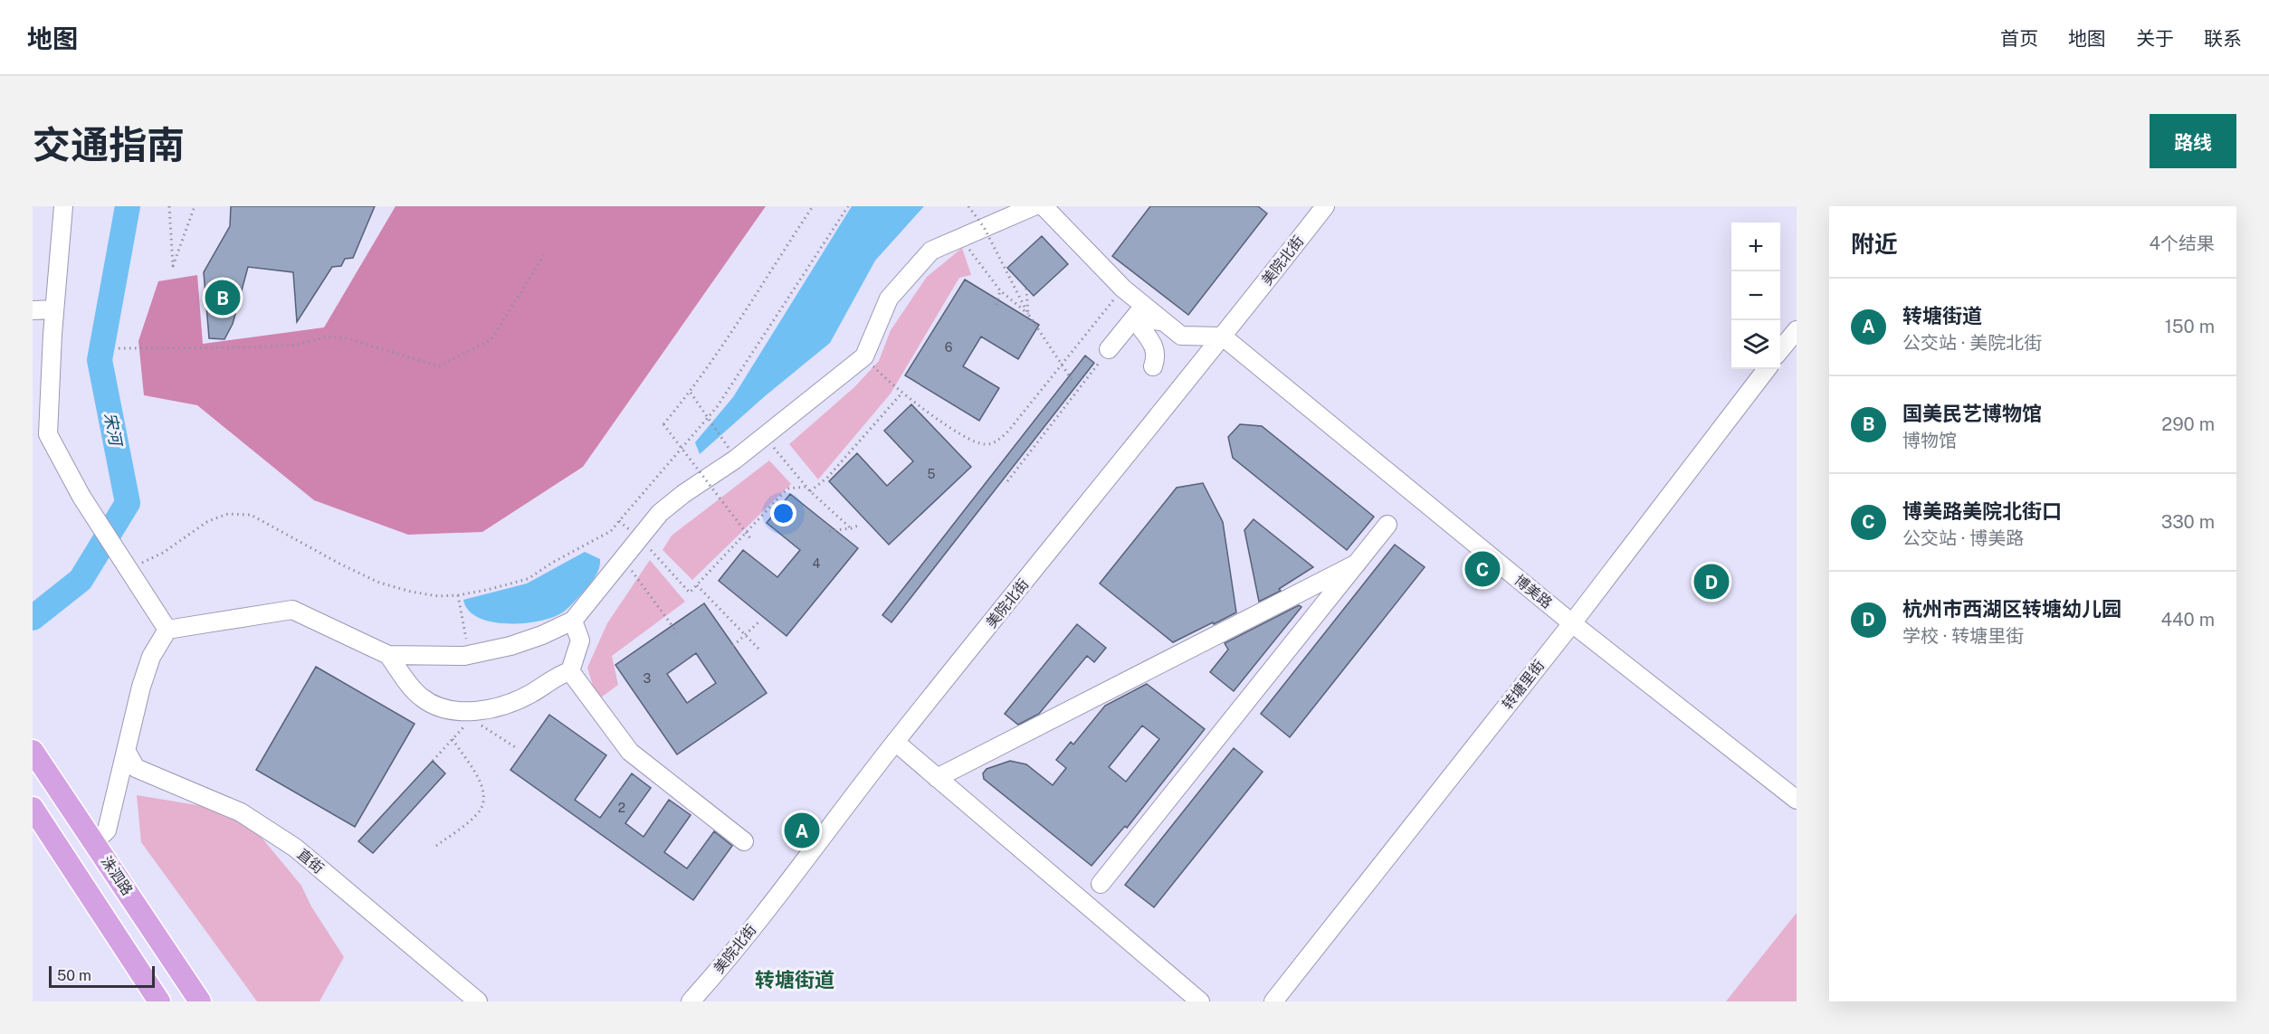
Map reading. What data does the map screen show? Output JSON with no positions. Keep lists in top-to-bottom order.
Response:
{
  "streets": {
    "main road": ["洙泗路"],
    "street": [
      "美院北街",
      "博美路",
      "转塘里街",
      "直街"
    ]
  },
  "crossings": [
    ["美院北街", "博美路"],
    ["博美路", "转塘里街"]
  ],
  "districts": ["转塘街道"],
  "water": ["宋河"],
  "house_numbers": [
    "6",
    "5",
    "4",
    "3",
    "2"
  ],
  "scale_bar": "50 m",
  "page": {
    "header": "地图",
    "nav": [
      "首页",
      "地图",
      "关于",
      "联系"
    ],
    "title": "交通指南",
    "buttons": "路线",
    "heading": ["附近", "4个结果"],
    "map_buttons": ["+", "−"],
    "list": [
      {
        "mark": "A",
        "name": "转塘街道",
        "note": "公交站 · 美院北街",
        "value": "150 m"
      },
      {
        "mark": "B",
        "name": "国美民艺博物馆",
        "note": "博物馆",
        "value": "290 m"
      },
      {
        "mark": "C",
        "name": "博美路美院北街口",
        "note": "公交站 · 博美路",
        "value": "330 m"
      },
      {
        "mark": "D",
        "name": "杭州市西湖区转塘幼儿园",
        "note": "学校 · 转塘里街",
        "value": "440 m"
      }
    ],
    "pins": [
      "B",
      "C",
      "D",
      "A"
    ],
    "scale": "50 m"
  }
}
